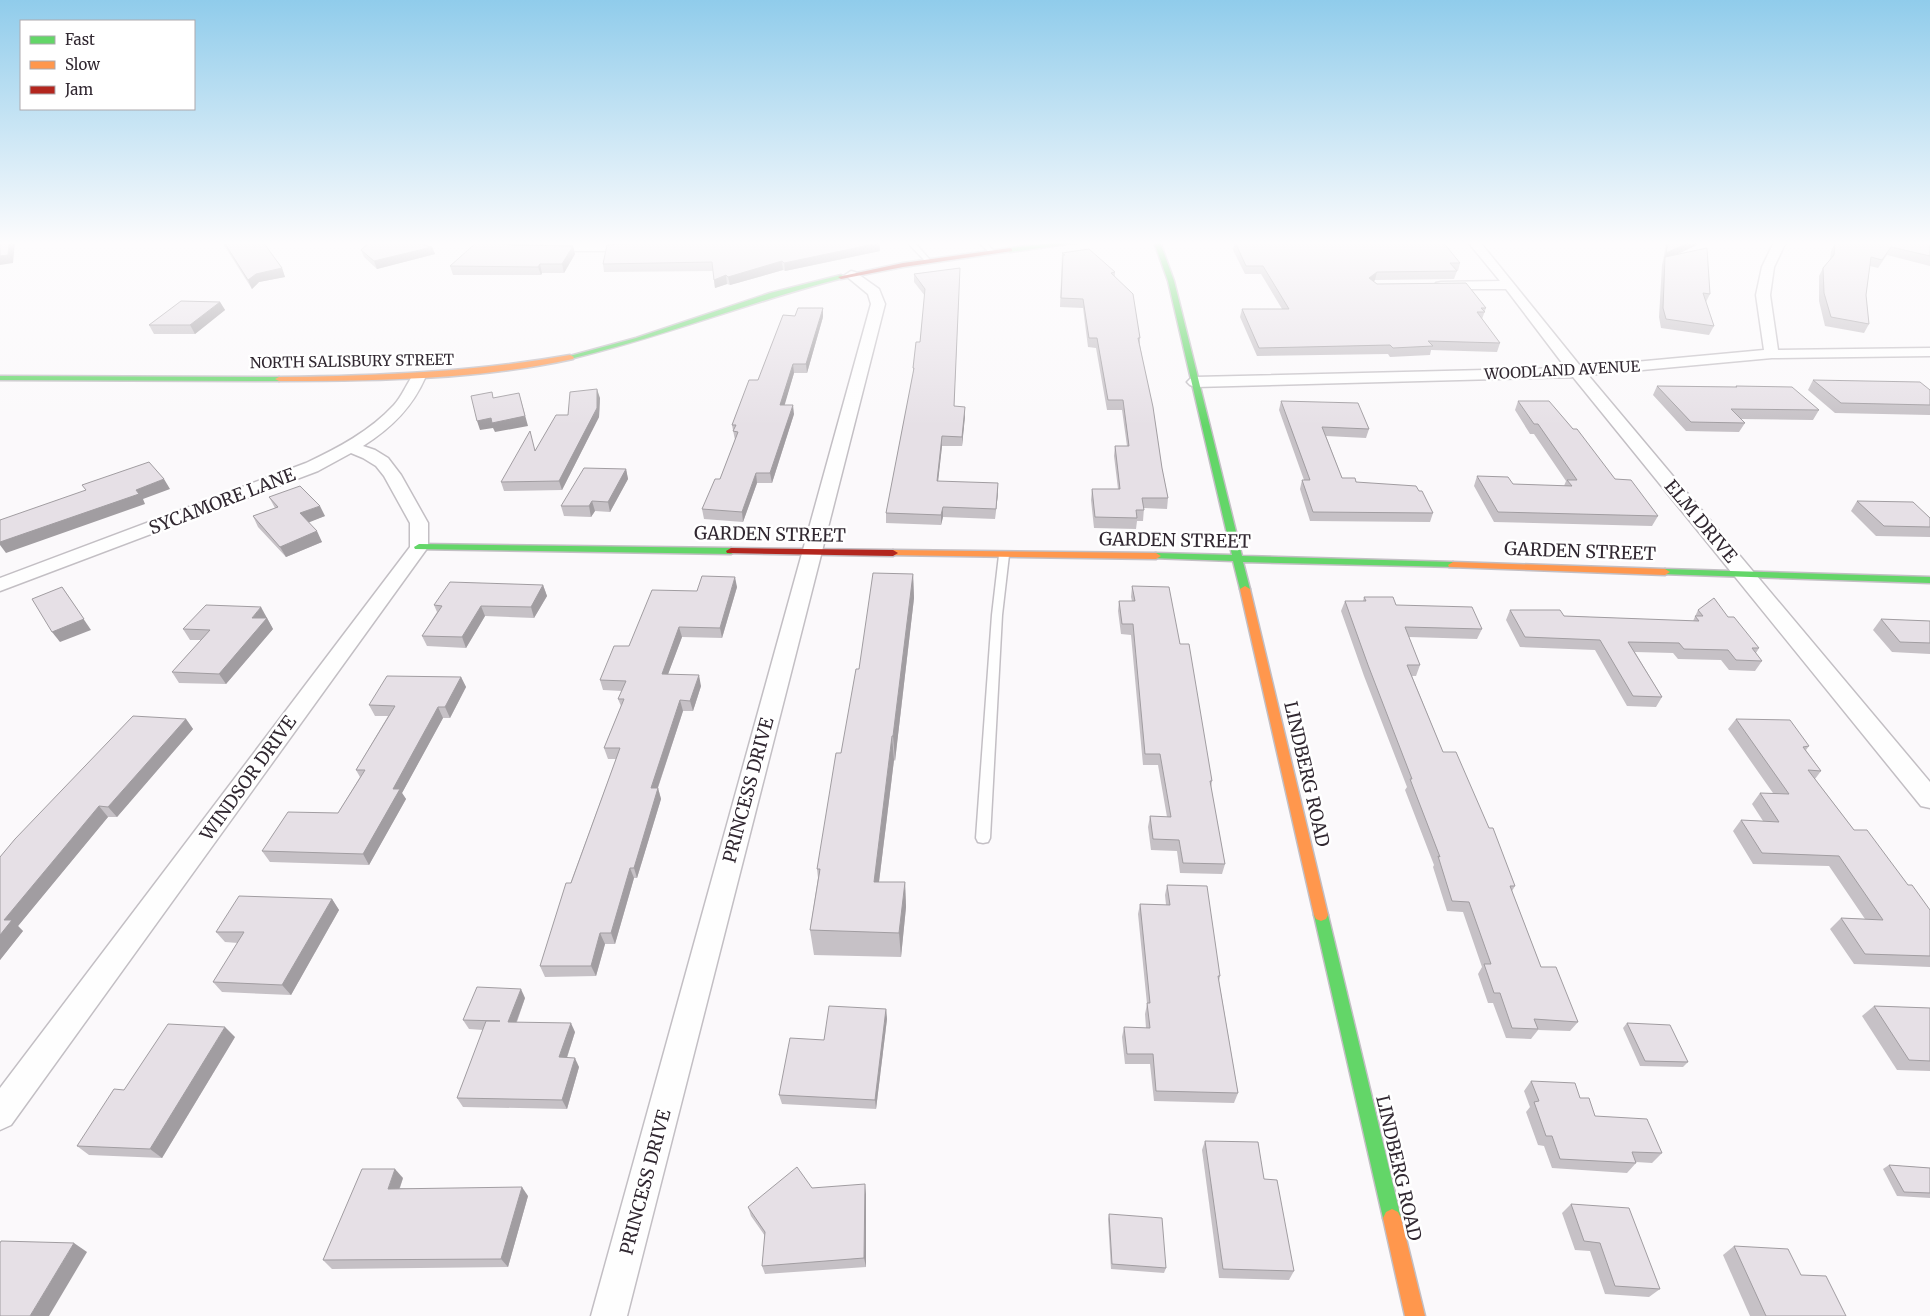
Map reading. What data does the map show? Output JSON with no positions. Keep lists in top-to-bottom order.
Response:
{
  "streets": {
    "street": [
      "NORTH SALISBURY STREET",
      "WOODLAND AVENUE",
      "SYCAMORE LANE",
      "ELM DRIVE",
      "GARDEN STREET",
      "LINDBERG ROAD",
      "WINDSOR DRIVE",
      "PRINCESS DRIVE"
    ]
  },
  "crossings": [
    ["NORTH SALISBURY STREET", "SYCAMORE LANE"],
    ["WOODLAND AVENUE", "ELM DRIVE"],
    ["WOODLAND AVENUE", "LINDBERG ROAD"],
    ["ELM DRIVE", "GARDEN STREET"],
    ["GARDEN STREET", "LINDBERG ROAD"],
    ["GARDEN STREET", "WINDSOR DRIVE"],
    ["GARDEN STREET", "PRINCESS DRIVE"]
  ],
  "legend": ["Fast", "Slow", "Jam"]
}
